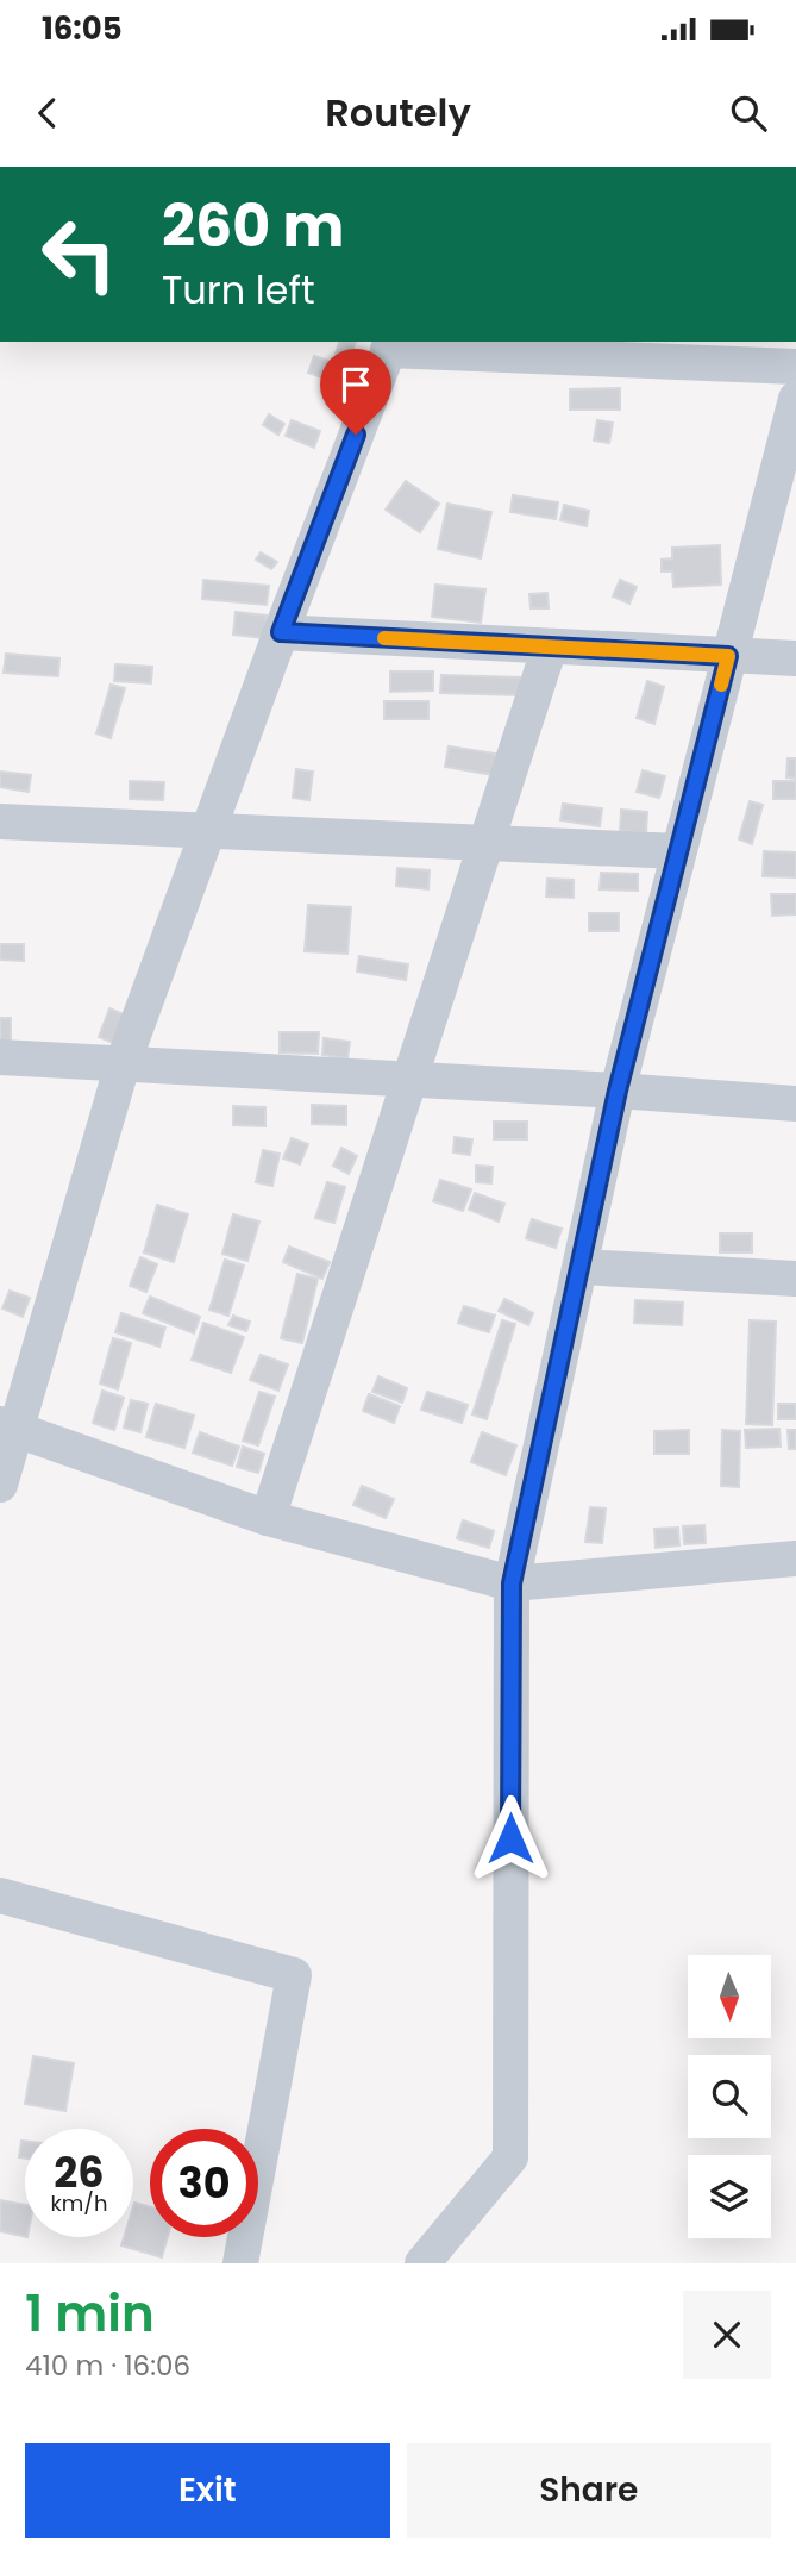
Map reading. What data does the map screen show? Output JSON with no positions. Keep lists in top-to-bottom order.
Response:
{
  "north": "bottom",
  "page": {
    "status": "16:05",
    "header": "Routely",
    "turn": ["260 m", "Turn left"],
    "speed": "26 km/h",
    "limit": "30",
    "heading": ["1 min", "410 m · 16:06"],
    "buttons": ["Exit", "Share"]
  }
}
